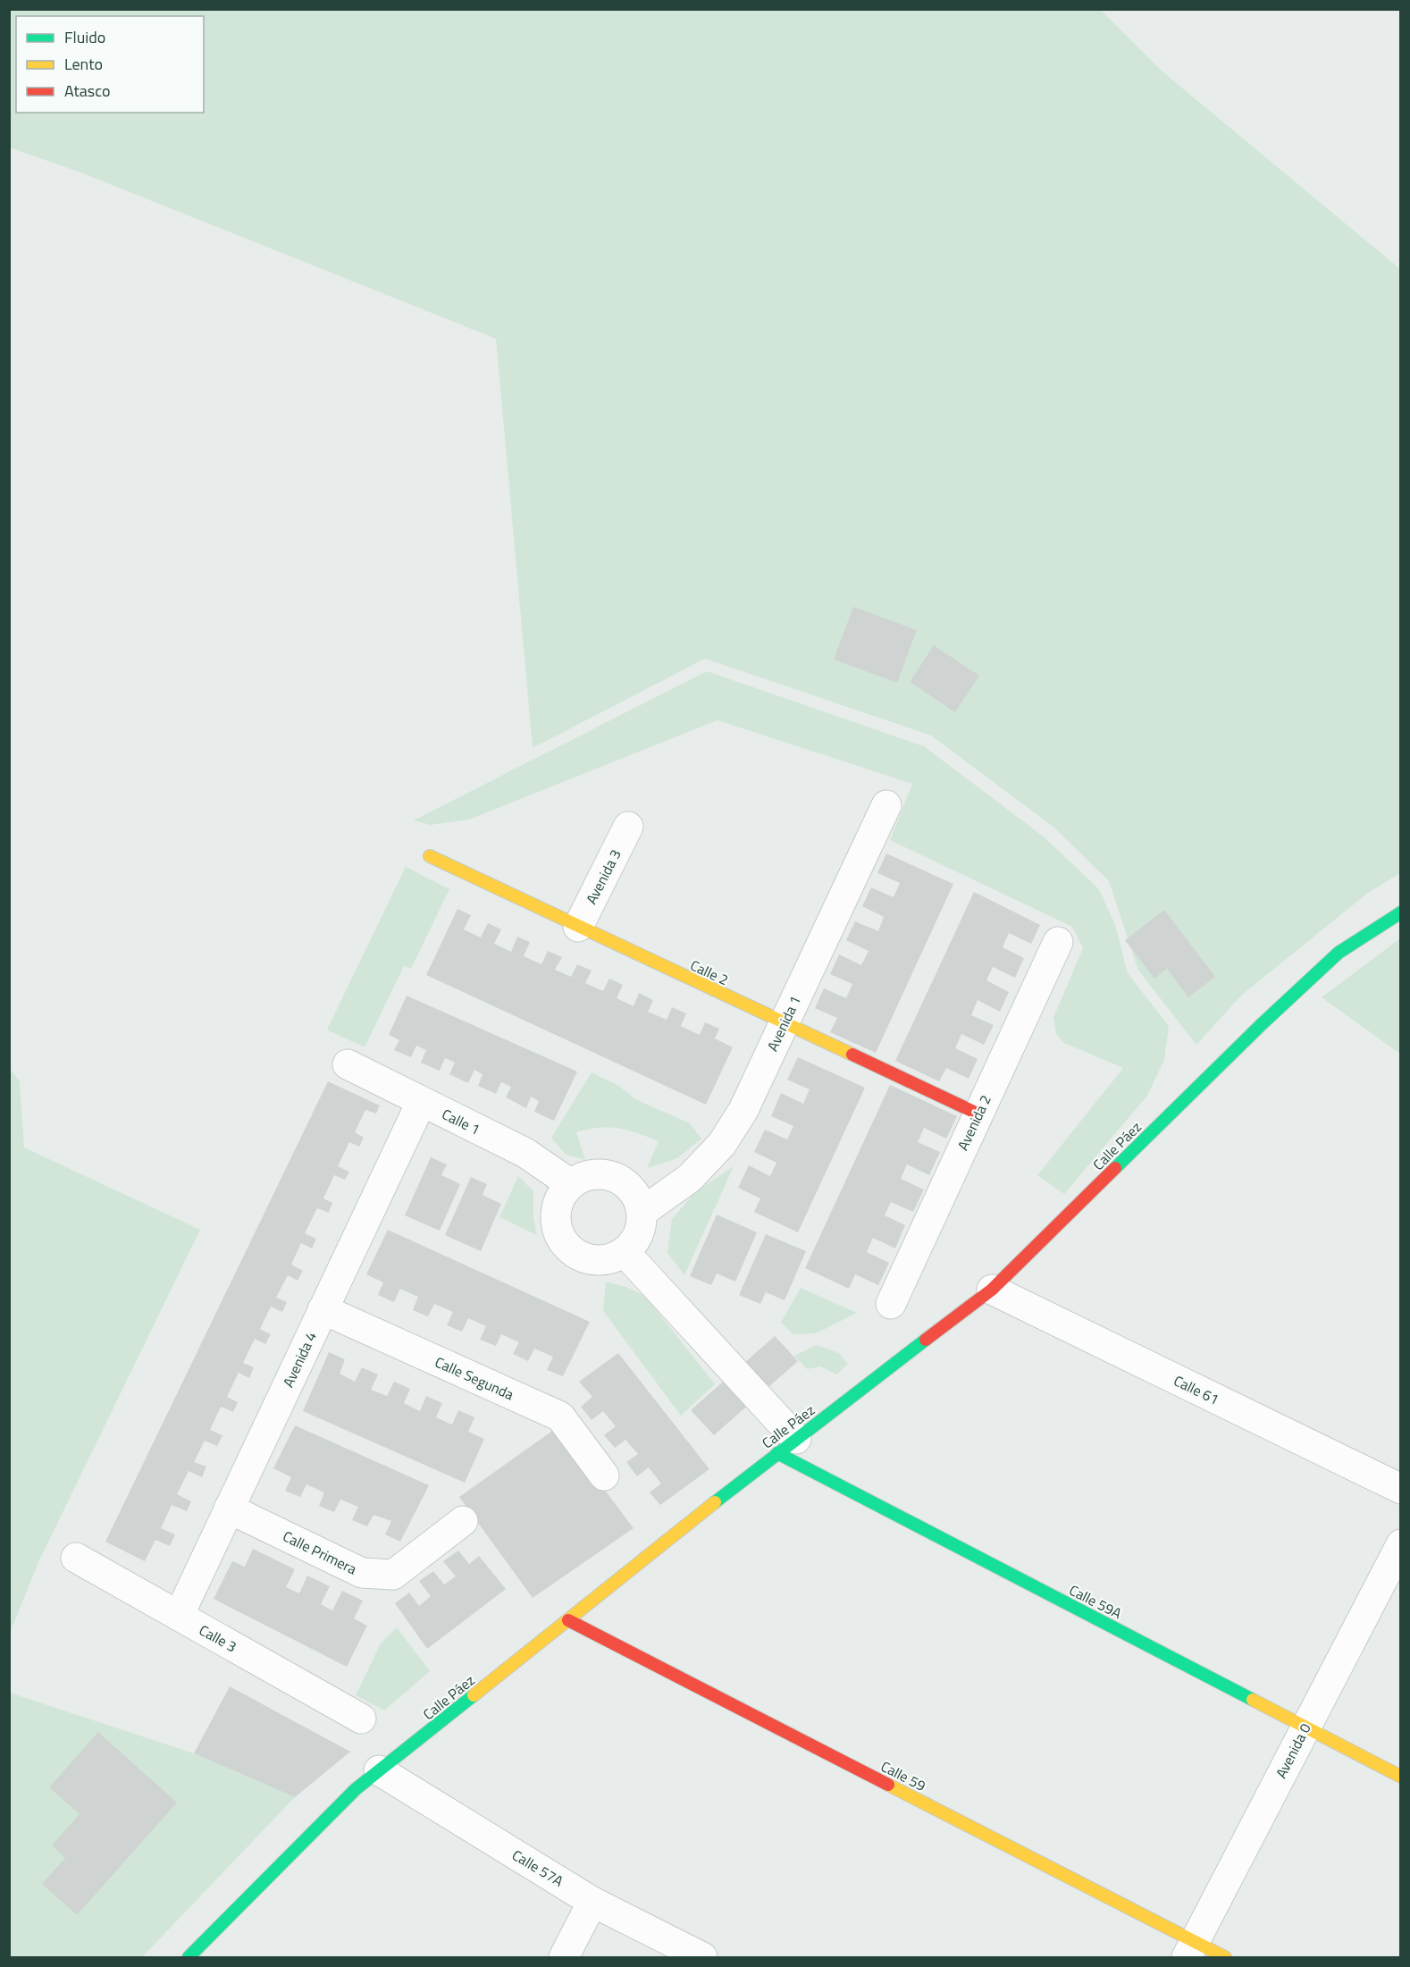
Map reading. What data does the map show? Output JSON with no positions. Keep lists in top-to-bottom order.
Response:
{
  "streets": {
    "street": [
      "Avenida 3",
      "Calle 2",
      "Avenida 1",
      "Calle 1",
      "Avenida 2",
      "Calle Páez",
      "Avenida 4",
      "Calle Segunda",
      "Calle 61",
      "Calle Primera",
      "Calle 59A",
      "Calle 3",
      "Avenida 0",
      "Calle 59",
      "Calle 57A"
    ]
  },
  "crossings": [
    ["Avenida 3", "Calle 2"],
    ["Calle 2", "Avenida 1"],
    ["Calle 2", "Avenida 2"],
    ["Avenida 1", "Calle 1"],
    ["Calle 1", "Avenida 4"],
    ["Calle Páez", "Calle 61"],
    ["Calle Páez", "Calle 59A"],
    ["Calle Páez", "Calle 59"],
    ["Calle Páez", "Calle 57A"],
    ["Avenida 4", "Calle Segunda"],
    ["Avenida 4", "Calle Primera"],
    ["Avenida 4", "Calle 3"],
    ["Calle 59A", "Avenida 0"],
    ["Avenida 0", "Calle 59"]
  ],
  "legend": ["Fluido", "Lento", "Atasco"]
}
